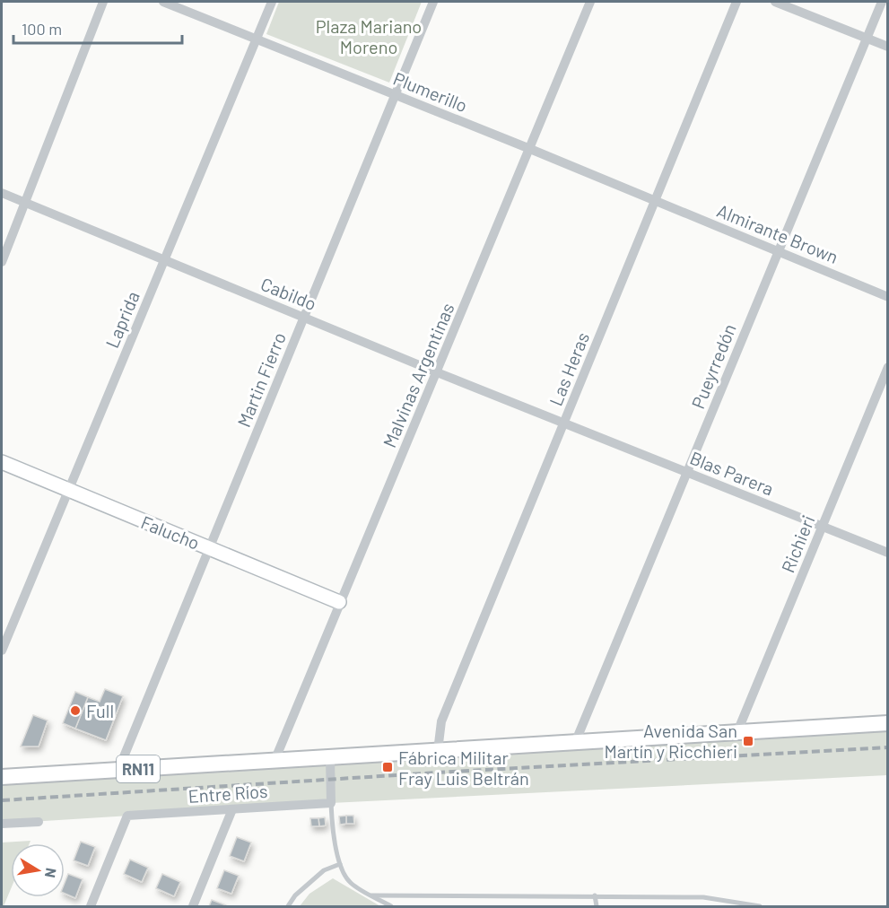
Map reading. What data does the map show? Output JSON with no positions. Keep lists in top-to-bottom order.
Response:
{
  "streets": {
    "main road": ["RN11"],
    "street": [
      "Plumerillo",
      "Almirante Brown",
      "Cabildo",
      "Laprida",
      "Pueyrredón",
      "Las Heras",
      "Malvinas Argentinas",
      "Martin Fierro",
      "Blas Parera",
      "Falucho",
      "Richieri",
      "Entre Ríos"
    ]
  },
  "crossings": [
    ["Plumerillo", "Almirante Brown"],
    ["Plumerillo", "Laprida"],
    ["Plumerillo", "Las Heras"],
    ["Plumerillo", "Malvinas Argentinas"],
    ["Plumerillo", "Martin Fierro"],
    ["Almirante Brown", "Pueyrredón"],
    ["Almirante Brown", "Las Heras"],
    ["Cabildo", "Laprida"],
    ["Cabildo", "Las Heras"],
    ["Cabildo", "Malvinas Argentinas"],
    ["Cabildo", "Martin Fierro"],
    ["Cabildo", "Blas Parera"],
    ["Laprida", "Falucho"],
    ["Pueyrredón", "Blas Parera"],
    ["Pueyrredón", "RN11"],
    ["Las Heras", "Blas Parera"],
    ["Las Heras", "RN11"],
    ["Malvinas Argentinas", "Falucho"],
    ["Malvinas Argentinas", "RN11"],
    ["Martin Fierro", "Falucho"],
    ["Martin Fierro", "RN11"],
    ["Blas Parera", "Richieri"],
    ["Richieri", "RN11"]
  ],
  "parks": ["Plaza Mariano Moreno"],
  "places": {
    "other": ["Full"],
    "transit": ["Avenida San Martín y Ricchieri", "Fábrica Militar Fray Luis Beltrán"]
  },
  "scale_bar": "100 m",
  "north": "right"
}
